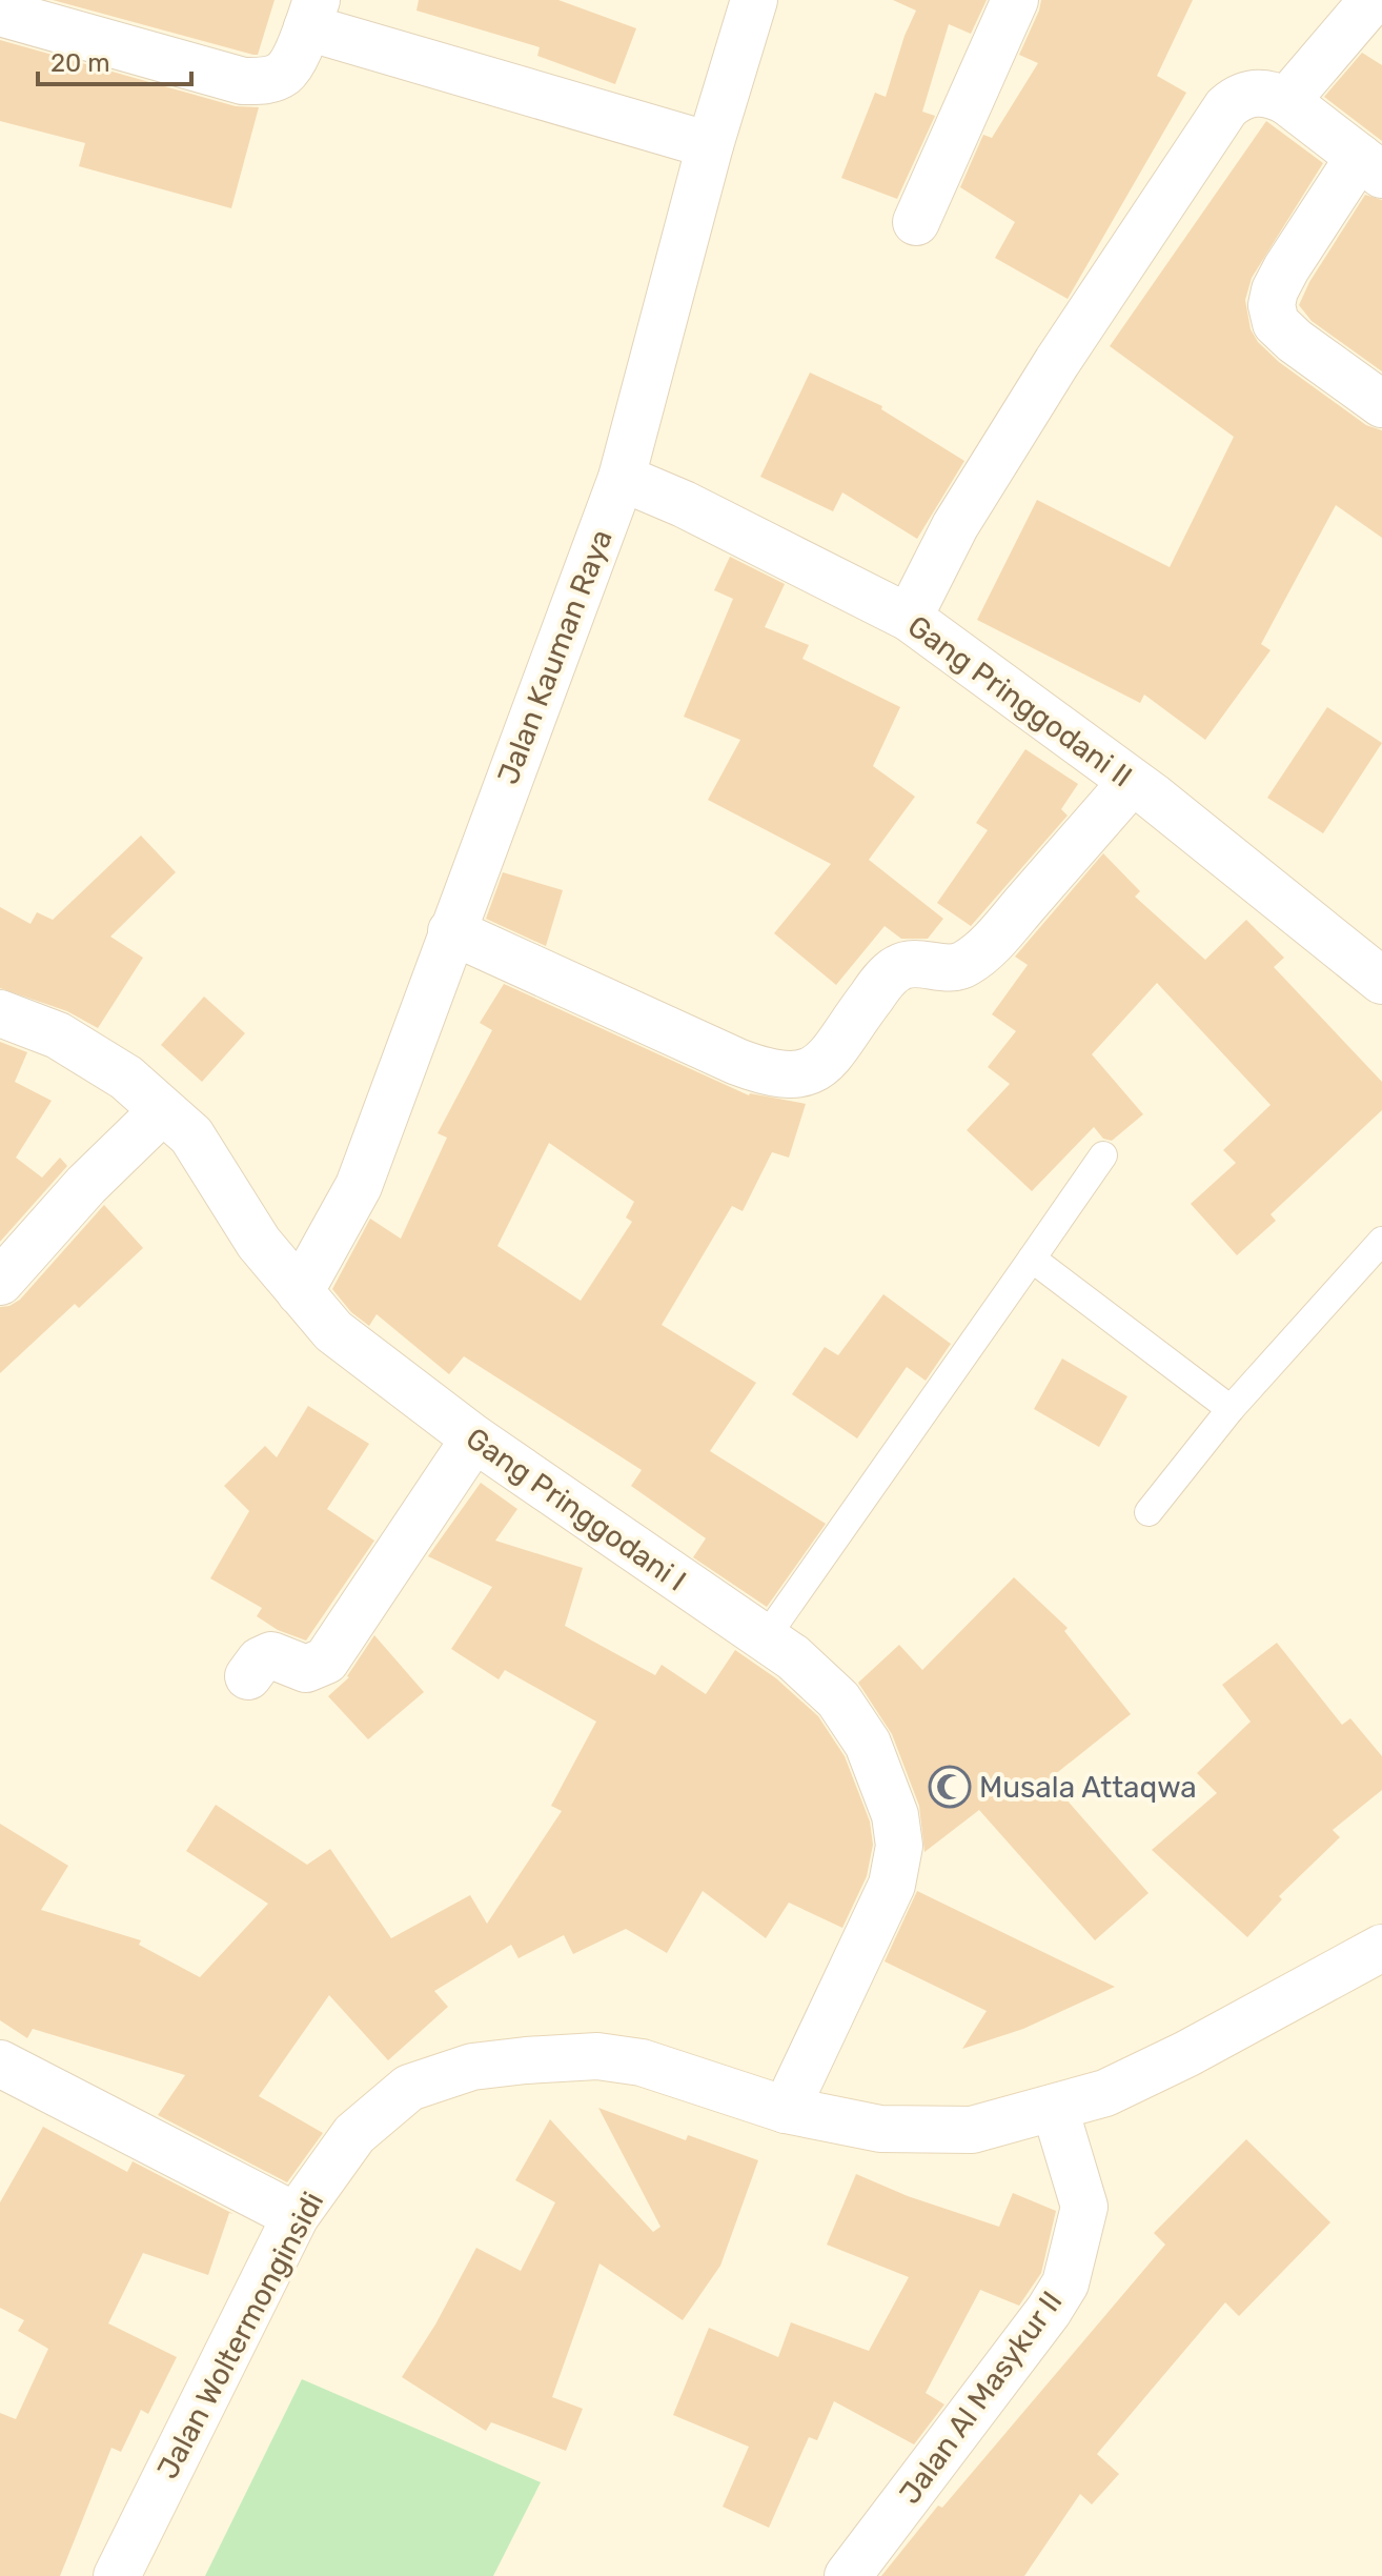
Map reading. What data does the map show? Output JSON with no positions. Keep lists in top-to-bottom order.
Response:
{
  "streets": {
    "street": [
      "Jalan Kauman Raya",
      "Gang Pringgodani II",
      "Gang Pringgodani I",
      "Jalan Woltermonginsidi",
      "Jalan Al Masykur II"
    ]
  },
  "crossings": [
    ["Jalan Kauman Raya", "Gang Pringgodani II"],
    ["Jalan Kauman Raya", "Gang Pringgodani I"],
    ["Gang Pringgodani I", "Jalan Woltermonginsidi"],
    ["Jalan Woltermonginsidi", "Jalan Al Masykur II"]
  ],
  "places": {
    "mosque": ["Musala Attaqwa"]
  },
  "scale_bar": "20 m"
}
